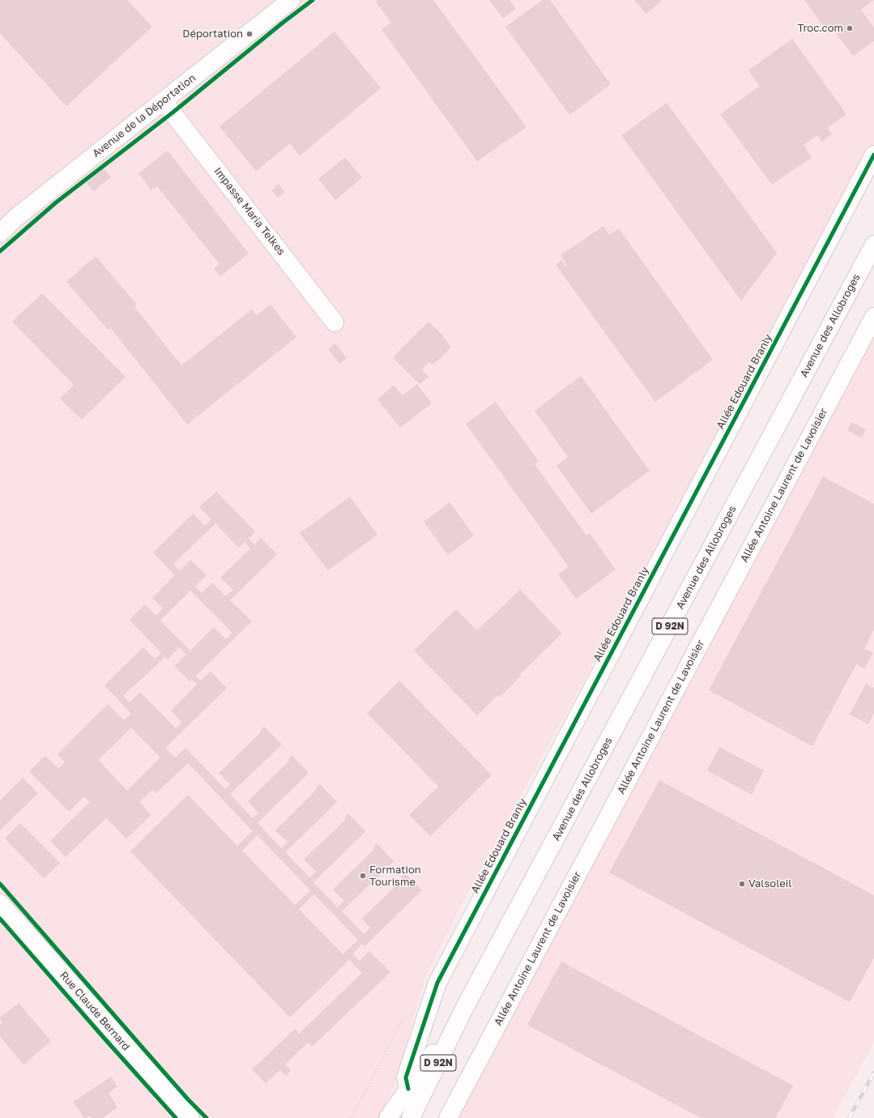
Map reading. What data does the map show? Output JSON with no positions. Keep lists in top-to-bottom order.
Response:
{
  "streets": {
    "street": [
      "Avenue de la Déportation",
      "Impasse Maria Telkes",
      "Avenue des Allobroges",
      "Allée Edouard Branly",
      "Allée Antoine Laurent de Lavoisier",
      "D 92N",
      "Rue Claude Bernard"
    ]
  },
  "crossings": [
    ["Avenue de la Déportation", "Impasse Maria Telkes"],
    ["Avenue des Allobroges", "Allée Edouard Branly"]
  ],
  "places": [
    "Troc.com",
    "Déportation",
    "Formation Tourisme",
    "Valsoleil"
  ]
}
